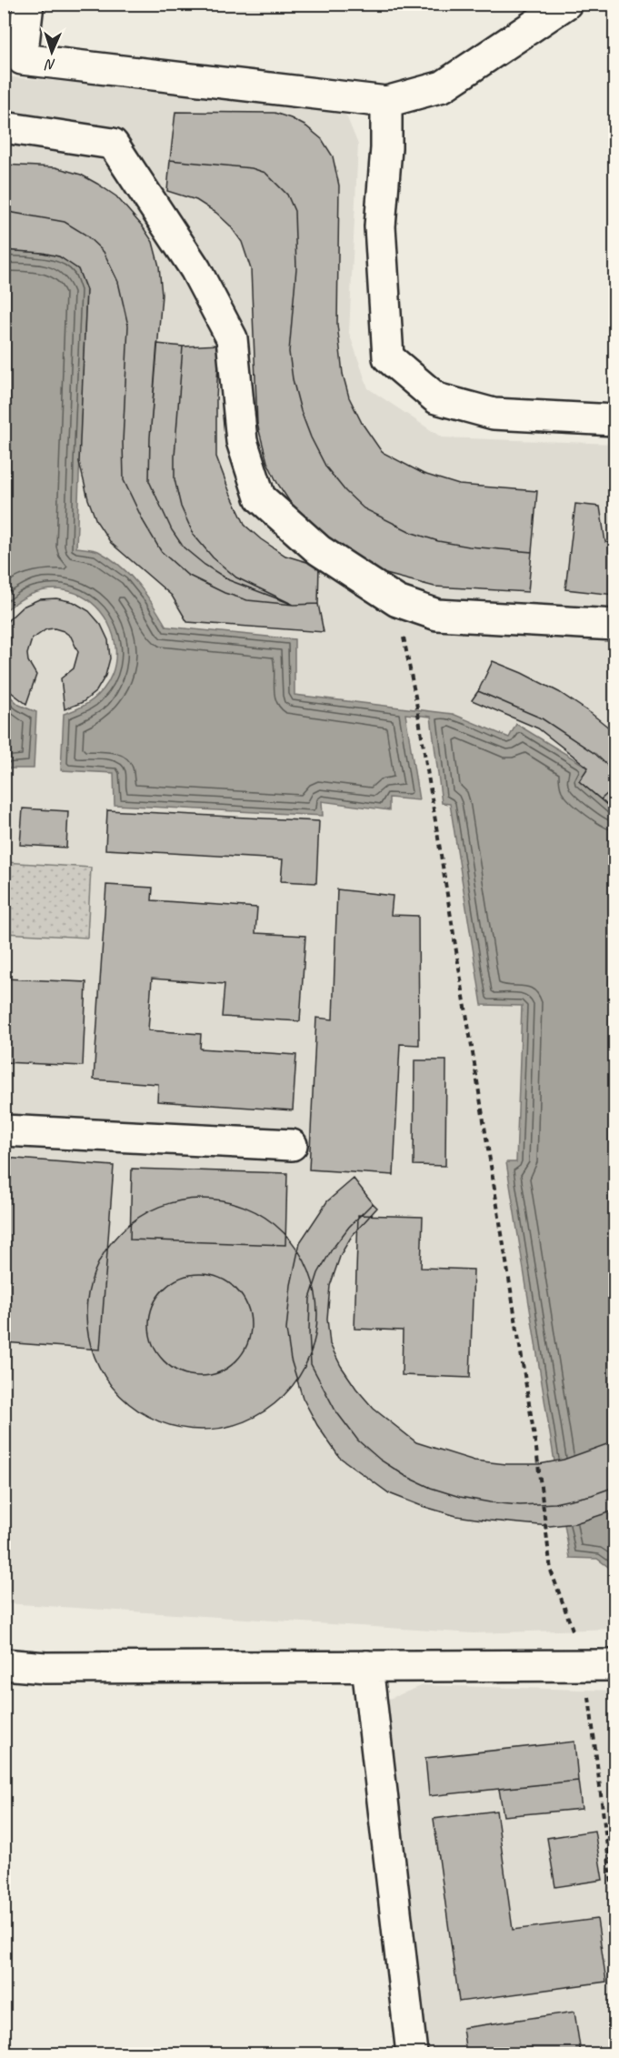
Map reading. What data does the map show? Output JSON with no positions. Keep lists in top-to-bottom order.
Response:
{
  "north": "bottom"
}
